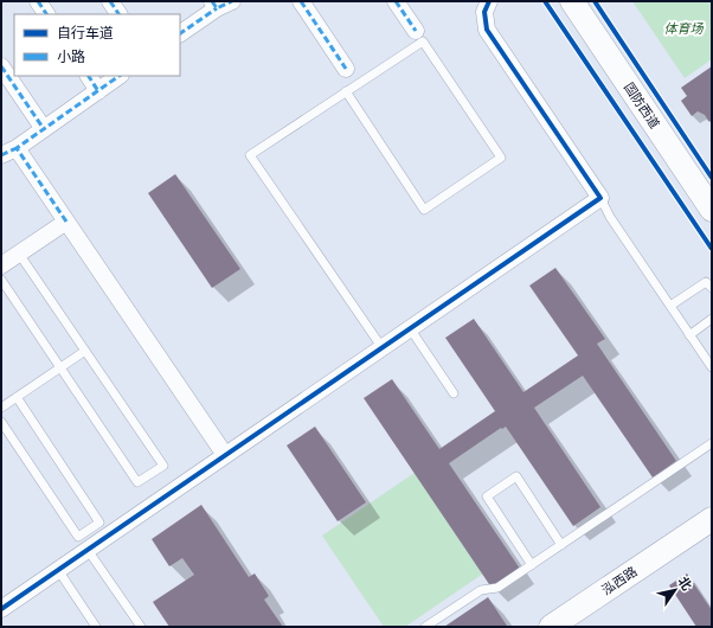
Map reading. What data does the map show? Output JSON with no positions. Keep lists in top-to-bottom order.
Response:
{
  "streets": {
    "street": ["国防西道", "泓西路"]
  },
  "parks": ["体育场"],
  "legend": ["自行车道", "小路"],
  "north": "top right"
}
